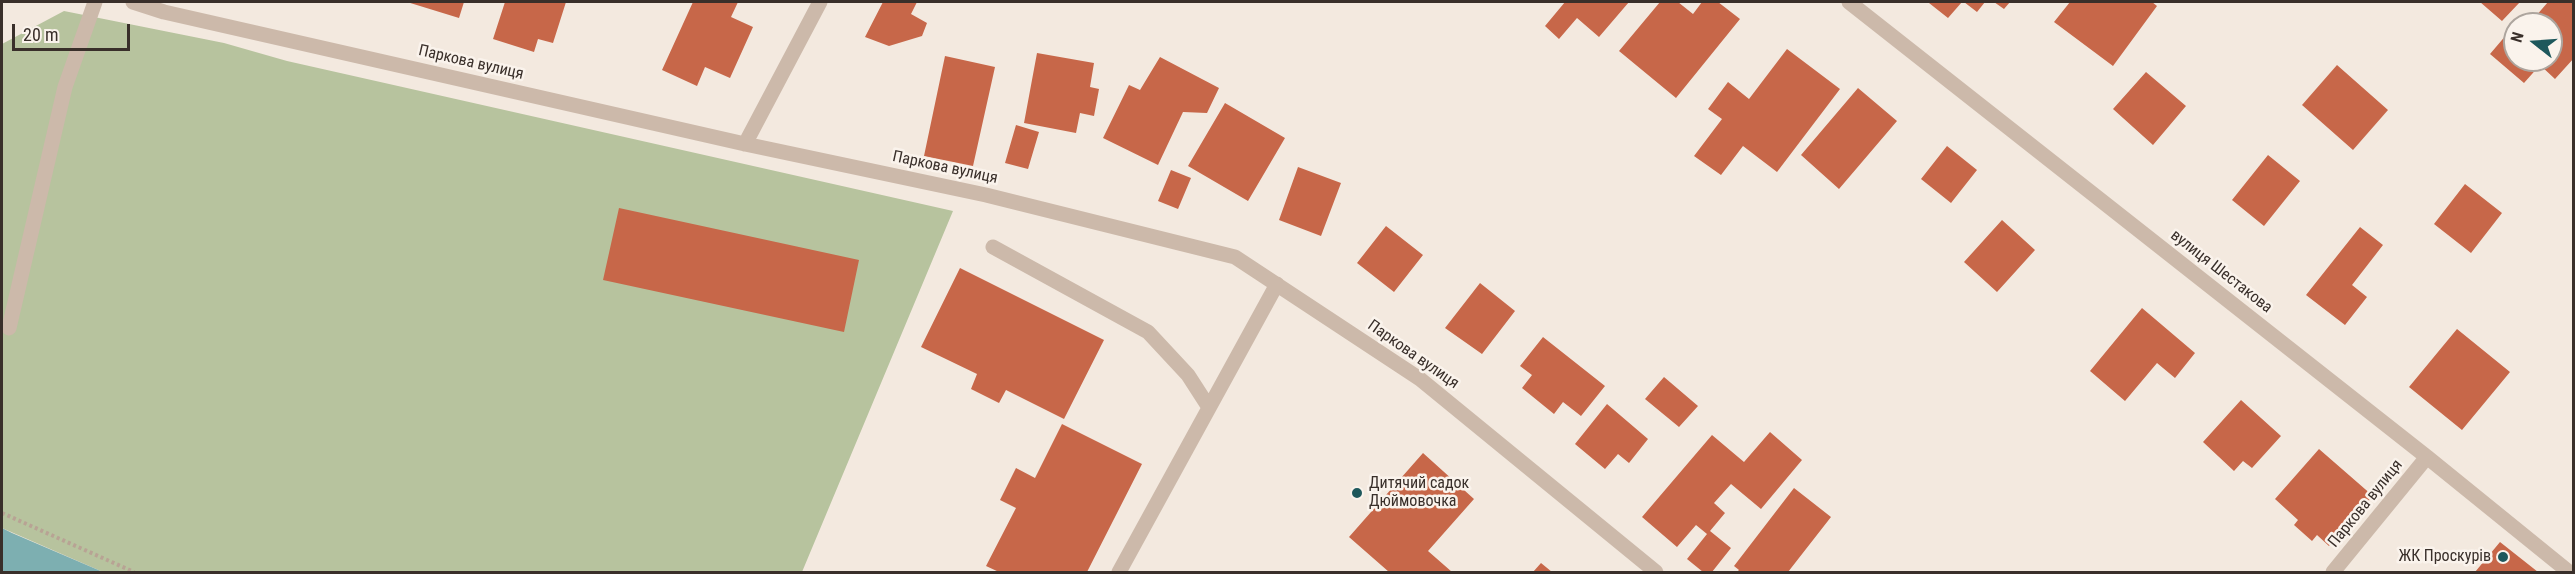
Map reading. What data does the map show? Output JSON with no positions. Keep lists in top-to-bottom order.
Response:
{
  "streets": {
    "street": ["Паркова вулиця", "вулиця Шестакова"]
  },
  "crossings": [
    ["Паркова вулиця", "вулиця Шестакова"]
  ],
  "places": ["Дитячий садок Дюймовочка", "ЖК Проскурів"],
  "scale_bar": "20 m",
  "north": "left"
}
